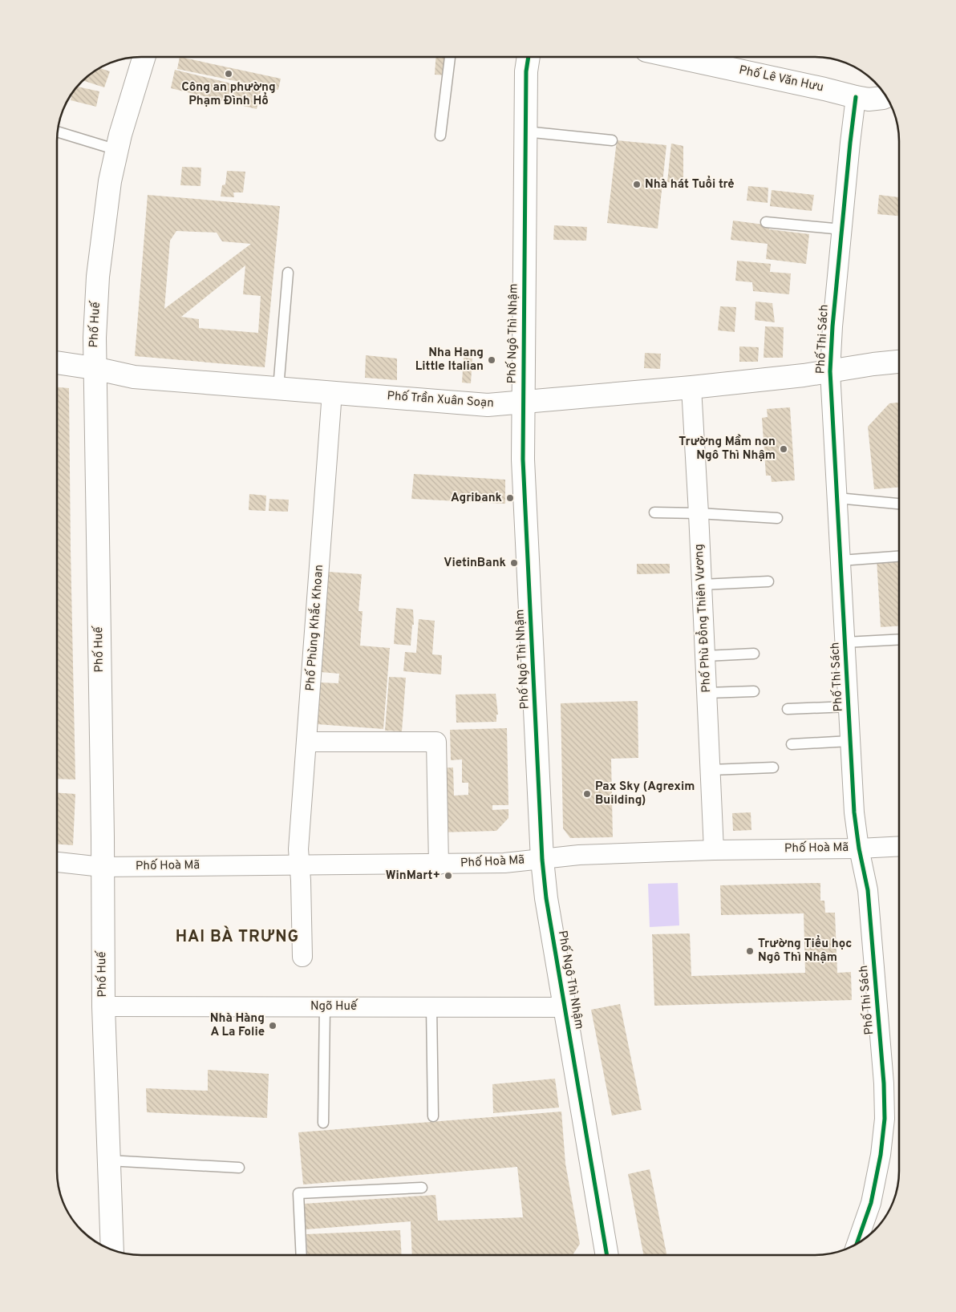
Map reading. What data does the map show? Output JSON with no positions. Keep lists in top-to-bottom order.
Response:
{
  "streets": {
    "street": [
      "Phố Lê Văn Hưu",
      "Phố Huế",
      "Phố Ngô Thì Nhậm",
      "Phố Thi Sách",
      "Phố Trần Xuân Soạn",
      "Phố Phù Đổng Thiên Vương",
      "Phố Phùng Khắc Khoan",
      "Phố Hoà Mã",
      "Ngõ Huế"
    ]
  },
  "crossings": [
    ["Phố Lê Văn Hưu", "Phố Thi Sách"],
    ["Phố Huế", "Phố Trần Xuân Soạn"],
    ["Phố Huế", "Phố Hoà Mã"],
    ["Phố Huế", "Ngõ Huế"],
    ["Phố Ngô Thì Nhậm", "Phố Trần Xuân Soạn"],
    ["Phố Ngô Thì Nhậm", "Phố Hoà Mã"],
    ["Phố Ngô Thì Nhậm", "Ngõ Huế"],
    ["Phố Thi Sách", "Phố Trần Xuân Soạn"],
    ["Phố Thi Sách", "Phố Hoà Mã"],
    ["Phố Trần Xuân Soạn", "Phố Phù Đổng Thiên Vương"],
    ["Phố Trần Xuân Soạn", "Phố Phùng Khắc Khoan"],
    ["Phố Phù Đổng Thiên Vương", "Phố Hoà Mã"],
    ["Phố Phùng Khắc Khoan", "Phố Hoà Mã"]
  ],
  "districts": ["HAI BÀ TRƯNG"],
  "places": [
    "Công an phường Phạm Đình Hổ",
    "Nhà hát Tuổi trẻ",
    "Nha Hang Little Italian",
    "Trường Mầm non Ngô Thì Nhậm",
    "Agribank",
    "VietinBank",
    "Pax Sky (Agrexim Building)",
    "WinMart+",
    "Trường Tiểu học Ngô Thì Nhậm",
    "Nhà Hàng A La Folie"
  ]
}
